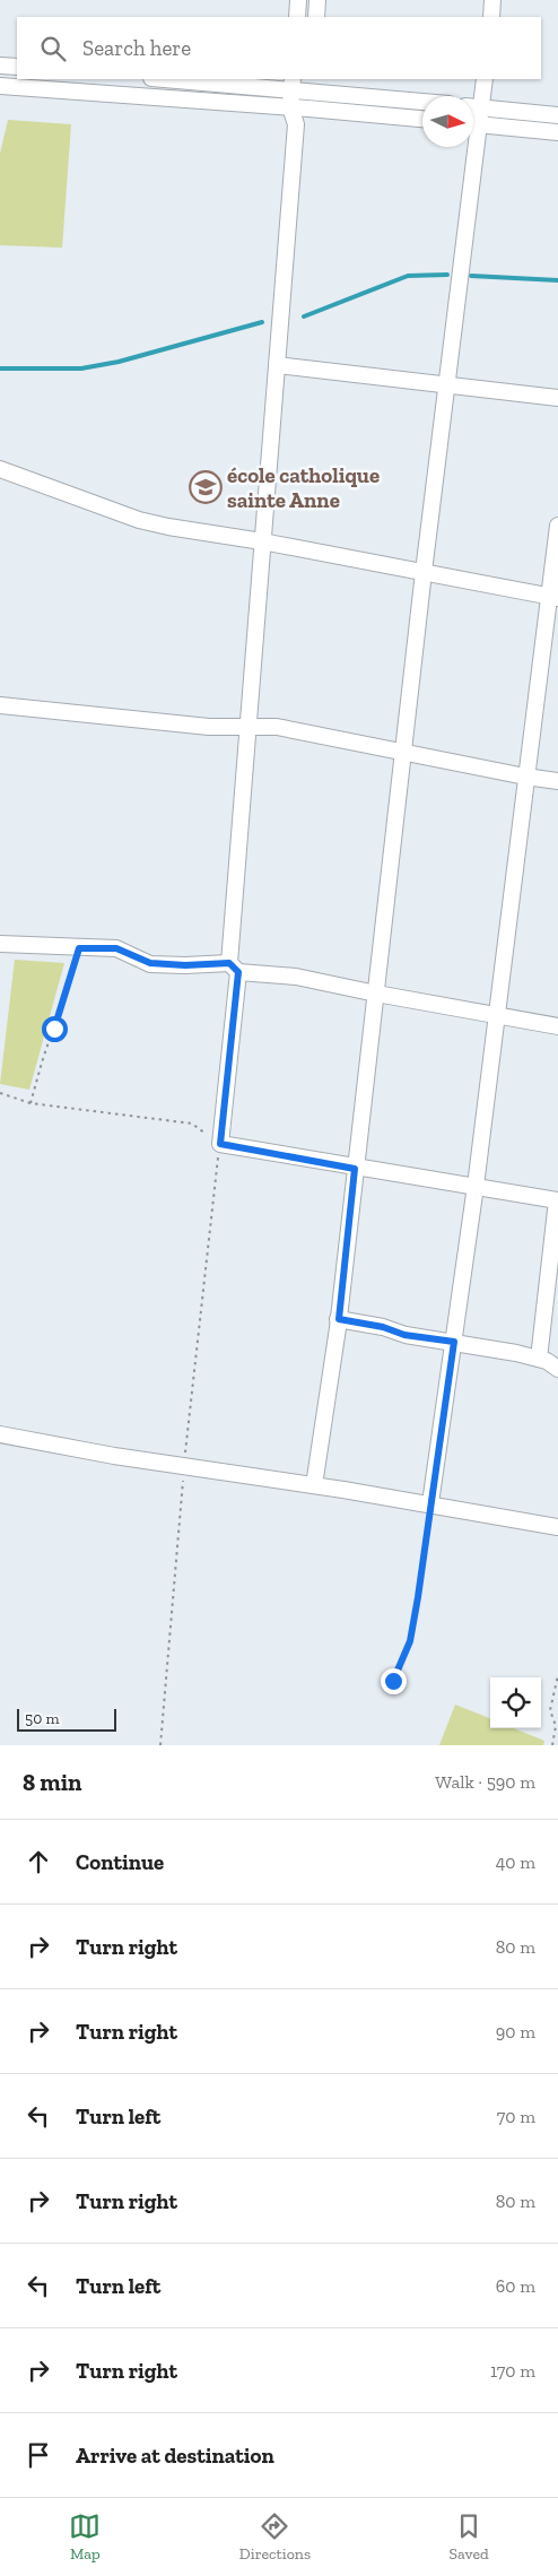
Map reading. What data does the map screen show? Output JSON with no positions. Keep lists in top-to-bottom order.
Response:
{
  "places": {
    "school or university": ["école catholique sainte Anne"]
  },
  "scale_bar": "50 m",
  "north": "right",
  "page": {
    "search": "Search here",
    "scale": "50 m",
    "heading": ["8 min", "Walk · 590 m"],
    "list": [
      ["Continue", "40 m"],
      ["Turn right", "80 m"],
      ["Turn right", "90 m"],
      ["Turn left", "70 m"],
      ["Turn right", "80 m"],
      ["Turn left", "60 m"],
      ["Turn right", "170 m"],
      "Arrive at destination"
    ],
    "nav": ["Map", "Directions", "Saved"]
  }
}
